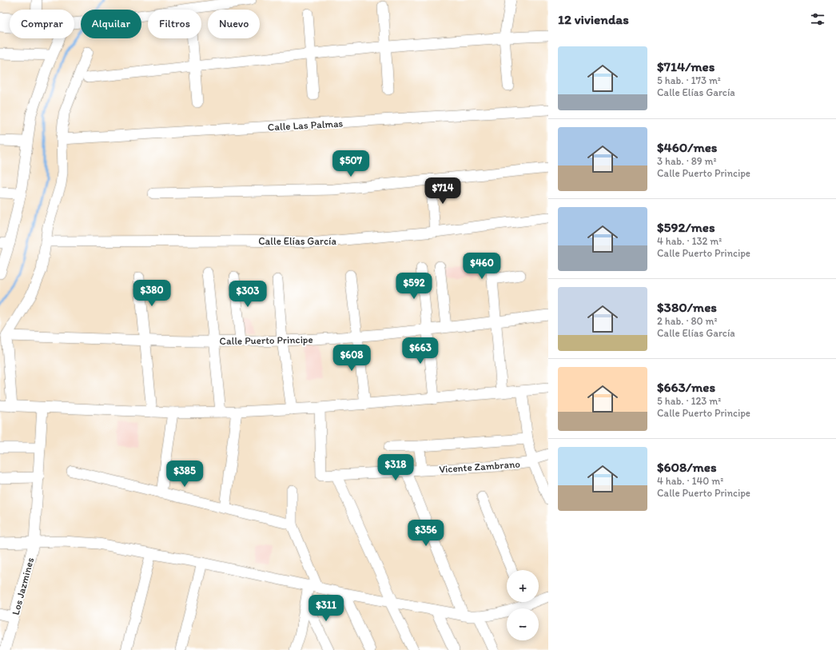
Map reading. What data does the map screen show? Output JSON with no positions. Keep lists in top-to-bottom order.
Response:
{
  "streets": {
    "street": [
      "Calle Las Palmas",
      "Calle Elías García",
      "Calle Puerto Principe",
      "Vicente Zambrano",
      "Los Jazmines"
    ]
  },
  "page": {
    "heading": "12 viviendas",
    "chip": [
      "Comprar",
      "Alquilar",
      "Filtros",
      "Nuevo"
    ],
    "list": [
      {
        "name": "$714/mes",
        "note": "5 hab. · 173 m² · Calle Elías García"
      },
      {
        "name": "$460/mes",
        "note": "3 hab. · 89 m² · Calle Puerto Principe"
      },
      {
        "name": "$592/mes",
        "note": "4 hab. · 132 m² · Calle Puerto Principe"
      },
      {
        "name": "$380/mes",
        "note": "2 hab. · 80 m² · Calle Elías García"
      },
      {
        "name": "$663/mes",
        "note": "5 hab. · 123 m² · Calle Puerto Principe"
      },
      {
        "name": "$608/mes",
        "note": "4 hab. · 140 m² · Calle Puerto Principe"
      }
    ],
    "price": [
      "$507",
      "$714",
      "$460",
      "$592",
      "$380",
      "$303",
      "$663",
      "$608",
      "$318",
      "$385",
      "$356",
      "$311"
    ],
    "map_buttons": ["+", "−"]
  }
}
